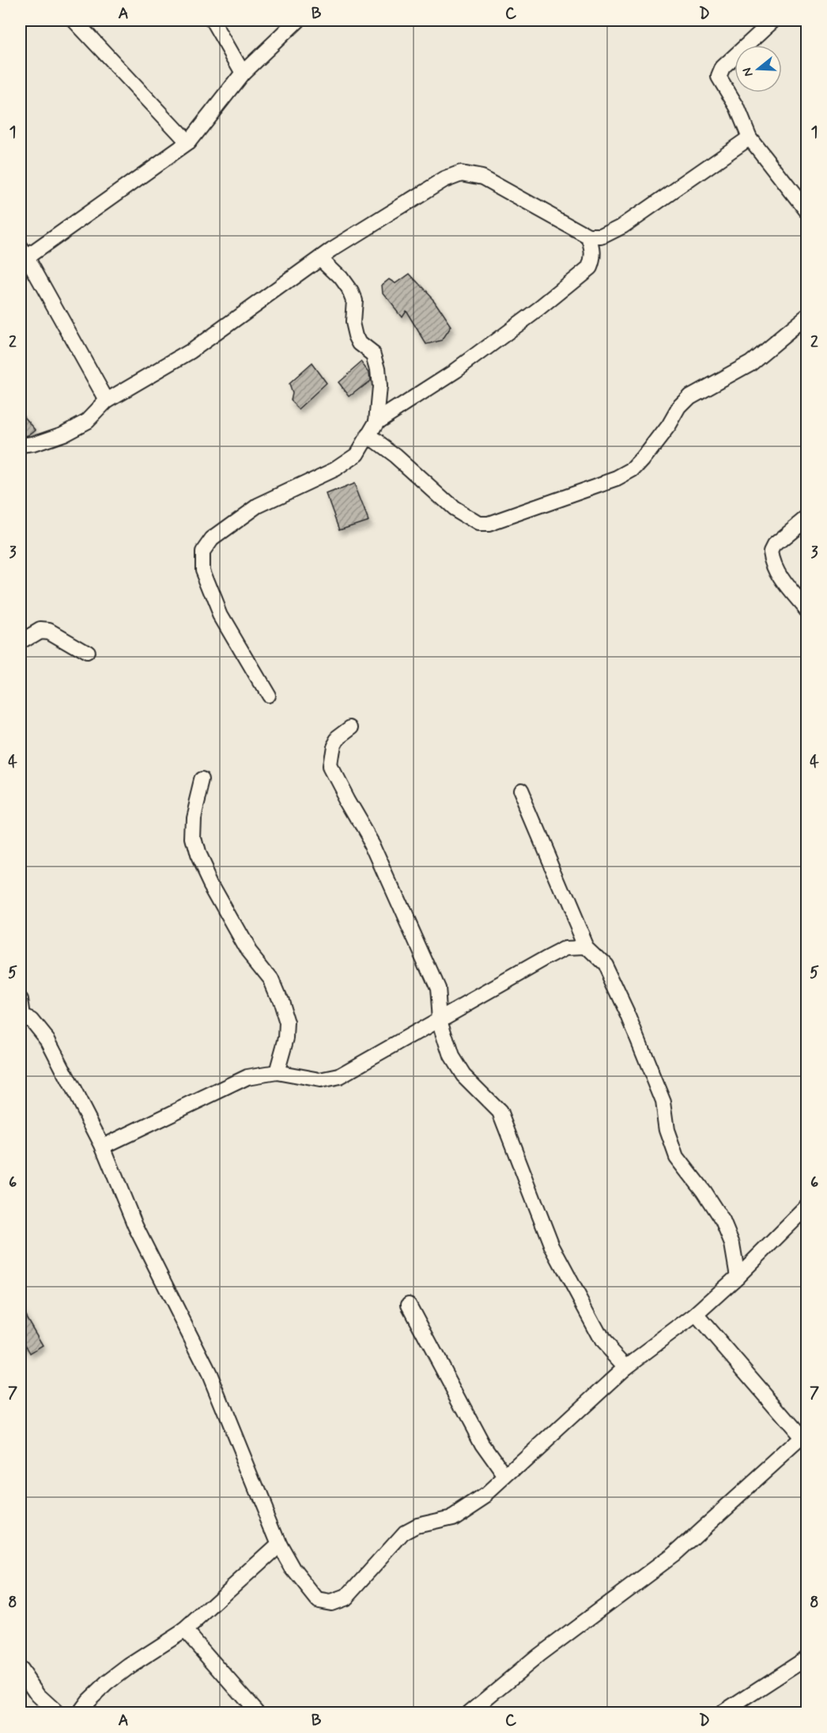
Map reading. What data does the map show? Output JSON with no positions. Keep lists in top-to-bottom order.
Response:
{
  "north": "left",
  "grid": {
    "columns": [
      "A",
      "B",
      "C",
      "D"
    ],
    "rows": [
      "1",
      "2",
      "3",
      "4",
      "5",
      "6",
      "7",
      "8"
    ]
  }
}
